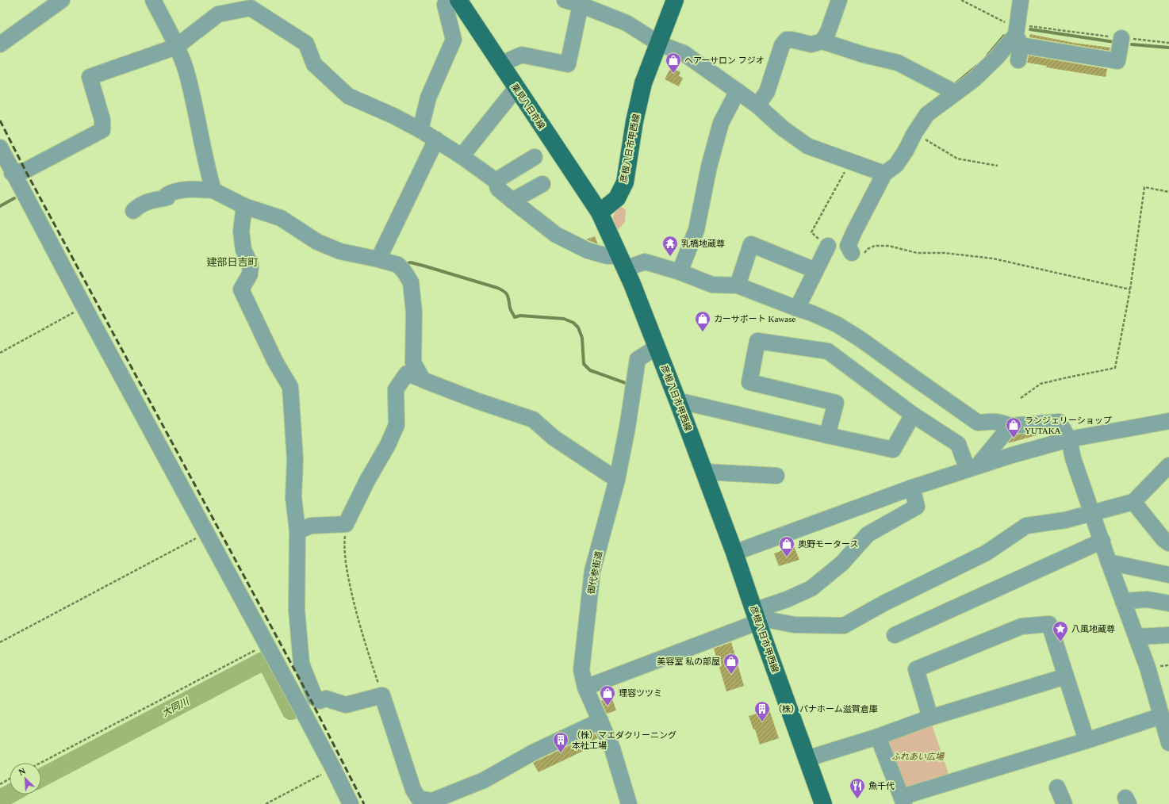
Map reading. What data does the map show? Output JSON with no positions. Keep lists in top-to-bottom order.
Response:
{
  "streets": {
    "main road": ["栗見八日市線", "彦根八日市甲西線"],
    "street": ["御代参街道"]
  },
  "crossings": [
    ["栗見八日市線", "彦根八日市甲西線"],
    ["彦根八日市甲西線", "御代参街道"]
  ],
  "districts": ["建部日吉町"],
  "water": ["大同川"],
  "parks": ["ふれあい広場"],
  "places": {
    "shop": [
      "ヘアーサロン フジオ",
      "カーサポート Kawase",
      "ランジェリーショップ YUTAKA",
      "奥野モータース",
      "美容室 私の部屋",
      "理容ツツミ"
    ],
    "temple": ["乳橋地蔵尊"],
    "place": ["八風地蔵尊"],
    "building": ["（株）パナホーム滋賀倉庫", "（株）マエダクリーニング 本社工場"],
    "restaurant": ["魚千代"]
  },
  "north": "top left"
}
